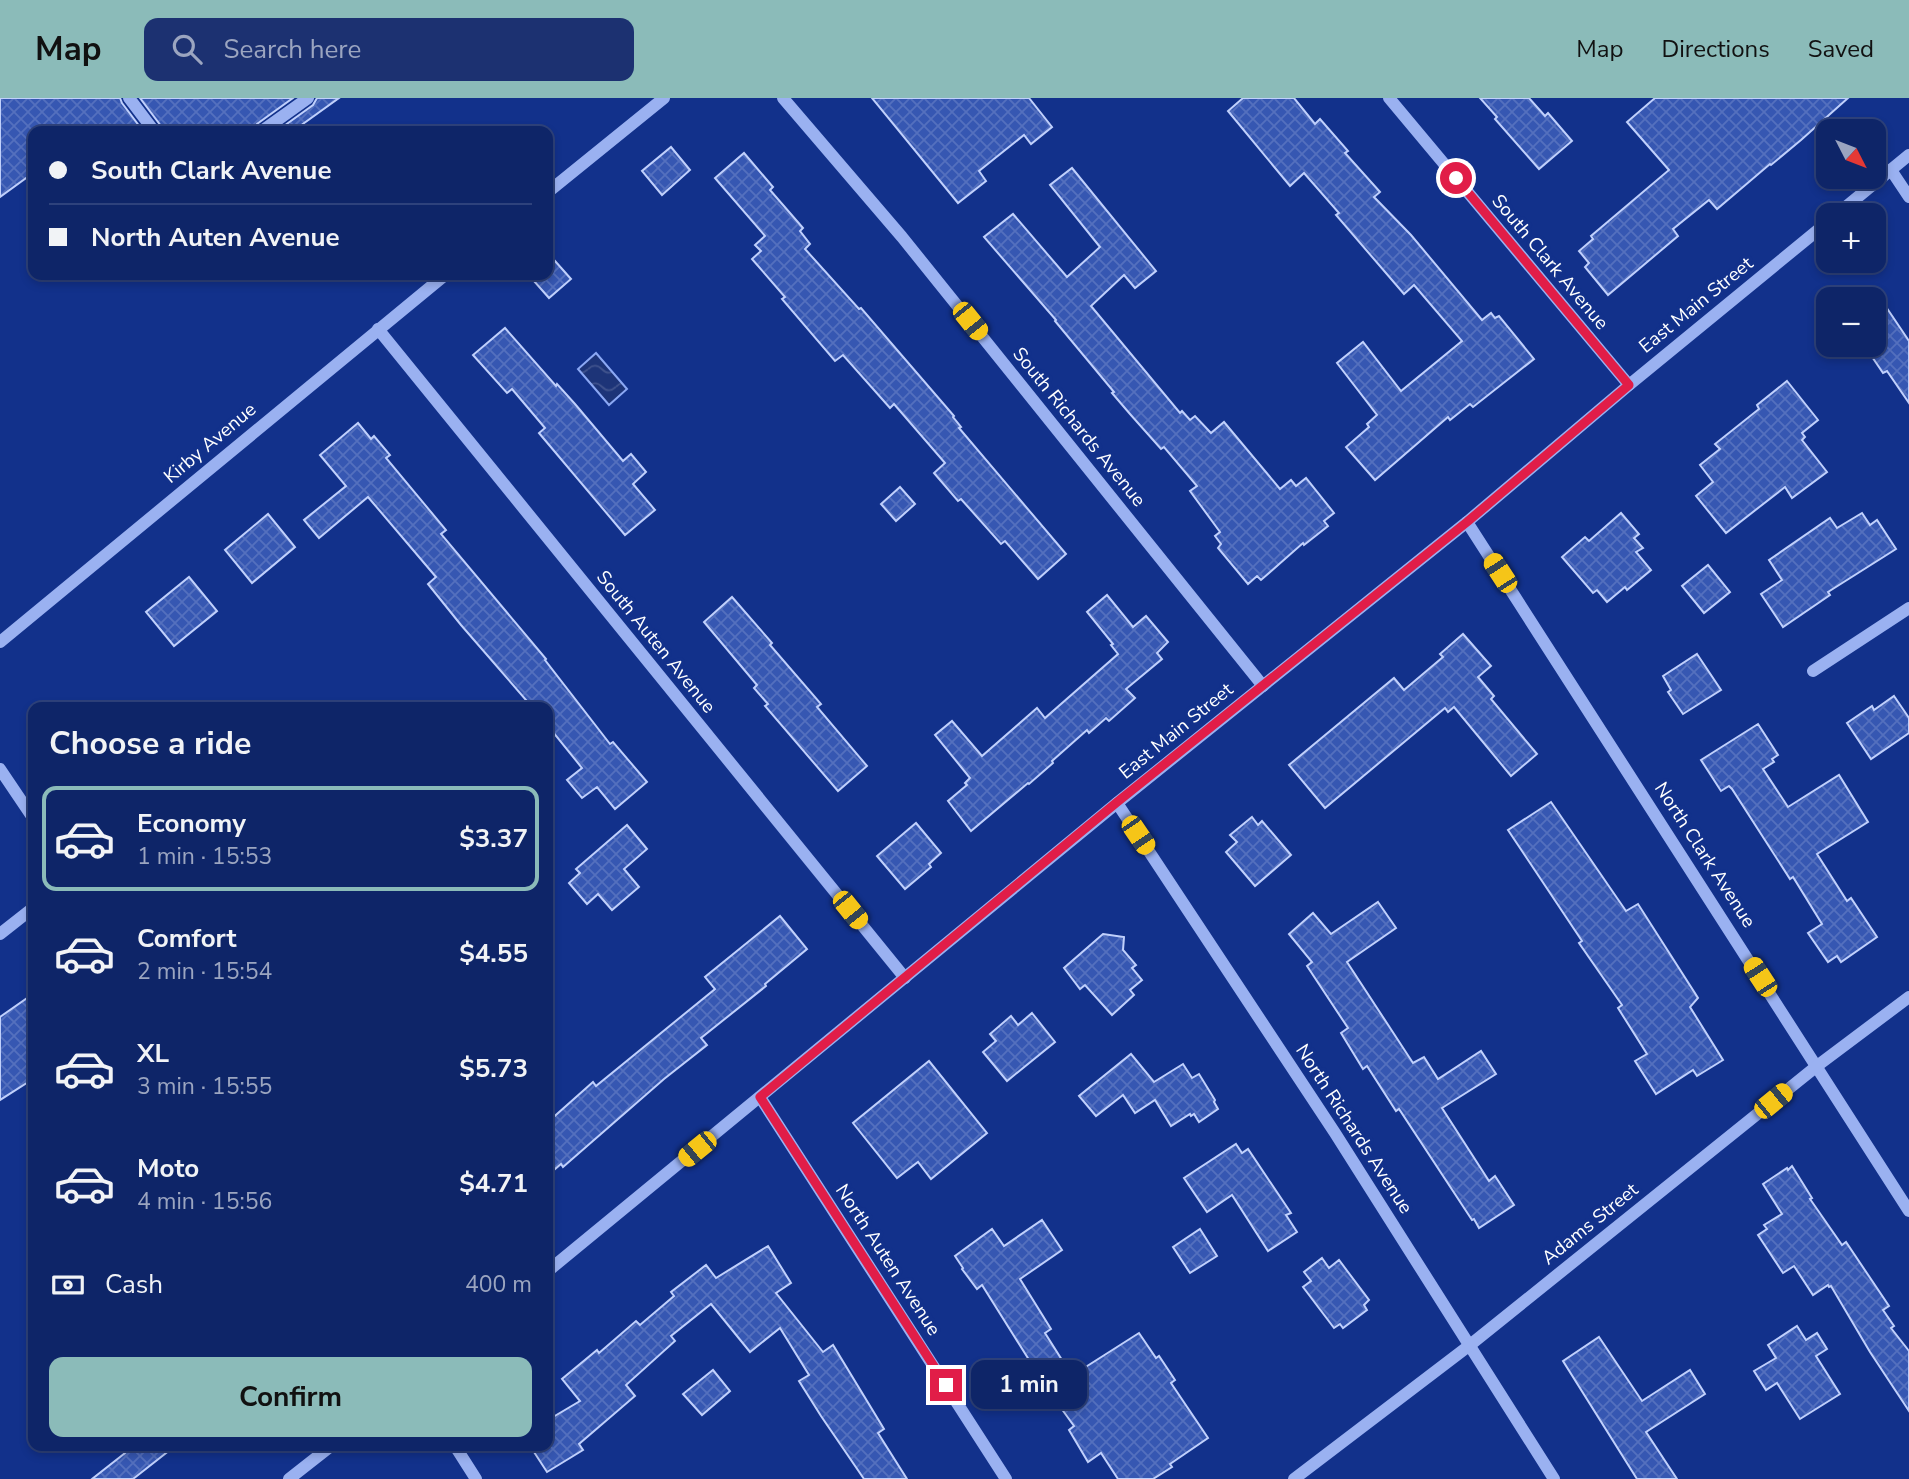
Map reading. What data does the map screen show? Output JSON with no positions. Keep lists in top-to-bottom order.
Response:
{
  "streets": {
    "street": [
      "South Clark Avenue",
      "East Main Street",
      "South Richards Avenue",
      "Kirby Avenue",
      "South Auten Avenue",
      "North Clark Avenue",
      "North Richards Avenue",
      "Adams Street",
      "North Auten Avenue"
    ]
  },
  "crossings": [
    ["South Clark Avenue", "East Main Street"],
    ["East Main Street", "South Richards Avenue"],
    ["East Main Street", "South Auten Avenue"],
    ["East Main Street", "North Clark Avenue"],
    ["East Main Street", "North Richards Avenue"],
    ["East Main Street", "North Auten Avenue"],
    ["Kirby Avenue", "South Auten Avenue"],
    ["North Clark Avenue", "Adams Street"],
    ["North Richards Avenue", "Adams Street"]
  ],
  "north": "bottom right",
  "page": {
    "header": "Map",
    "search": "Search here",
    "nav": ["Map", "Directions", "Saved"],
    "map_buttons": ["+", "−"],
    "banner": ["South Clark Avenue", "North Auten Avenue"],
    "heading": "Choose a ride",
    "list": [
      {
        "name": "Economy",
        "note": "1 min · 15:53",
        "value": "$3.37"
      },
      {
        "name": "Comfort",
        "note": "2 min · 15:54",
        "value": "$4.55"
      },
      {
        "name": "XL",
        "note": "3 min · 15:55",
        "value": "$5.73"
      },
      {
        "name": "Moto",
        "note": "4 min · 15:56",
        "value": "$4.71"
      }
    ],
    "pay": ["Cash", "400 m"],
    "buttons": "Confirm",
    "bubble": "1 min"
  }
}
